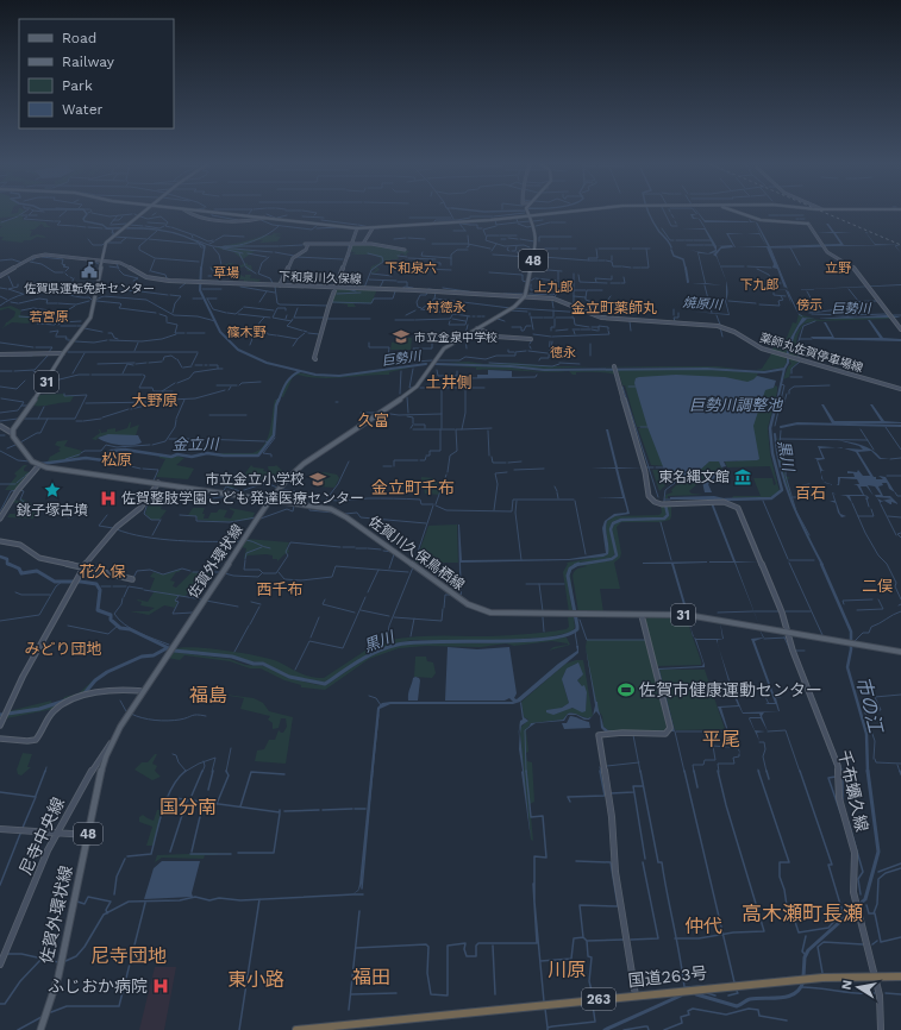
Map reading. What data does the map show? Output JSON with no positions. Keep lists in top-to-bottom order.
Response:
{
  "streets": {
    "highway": ["国道263号", "263"],
    "main road": [
      "48",
      "31",
      "佐賀川久保鳥栖線",
      "佐賀外環状線"
    ],
    "street": [
      "下和泉川久保線",
      "薬師丸佐賀停車場線",
      "千布蠣久線",
      "尼寺中央線"
    ]
  },
  "crossings": [
    ["48", "下和泉川久保線"],
    ["48", "薬師丸佐賀停車場線"],
    ["48", "佐賀外環状線"],
    ["下和泉川久保線", "薬師丸佐賀停車場線"],
    ["下和泉川久保線", "31"],
    ["下和泉川久保線", "佐賀外環状線"],
    ["薬師丸佐賀停車場線", "佐賀外環状線"],
    ["31", "佐賀川久保鳥栖線"],
    ["31", "千布蠣久線"],
    ["佐賀川久保鳥栖線", "佐賀外環状線"],
    ["佐賀川久保鳥栖線", "千布蠣久線"],
    ["佐賀外環状線", "尼寺中央線"],
    ["千布蠣久線", "国道263号"]
  ],
  "districts": [
    "下和泉六",
    "立野",
    "草場",
    "下九郎",
    "上九郎",
    "傍示",
    "村徳永",
    "金立町薬師丸",
    "若宮原",
    "篠木野",
    "徳永",
    "土井側",
    "大野原",
    "久富",
    "松原",
    "金立町千布",
    "百石",
    "花久保",
    "二俣",
    "西千布",
    "みどり団地",
    "福島",
    "平尾",
    "国分南",
    "高木瀬町長瀬",
    "仲代",
    "尼寺団地",
    "川原",
    "福田",
    "東小路"
  ],
  "water": [
    "焼原川",
    "巨勢川",
    "巨勢川調整池",
    "金立川",
    "黒川",
    "市の江"
  ],
  "places": {
    "public building": ["佐賀県運転免許センター"],
    "school or university": ["市立金泉中学校", "市立金立小学校"],
    "museum": ["東名縄文館"],
    "place": ["銚子塚古墳"],
    "hospital": ["佐賀整肢学園こども発達医療センター", "ふじおか病院"],
    "sports": ["佐賀市健康運動センター"]
  },
  "legend": [
    "Road",
    "Railway",
    "Park",
    "Water"
  ],
  "north": "left"
}
